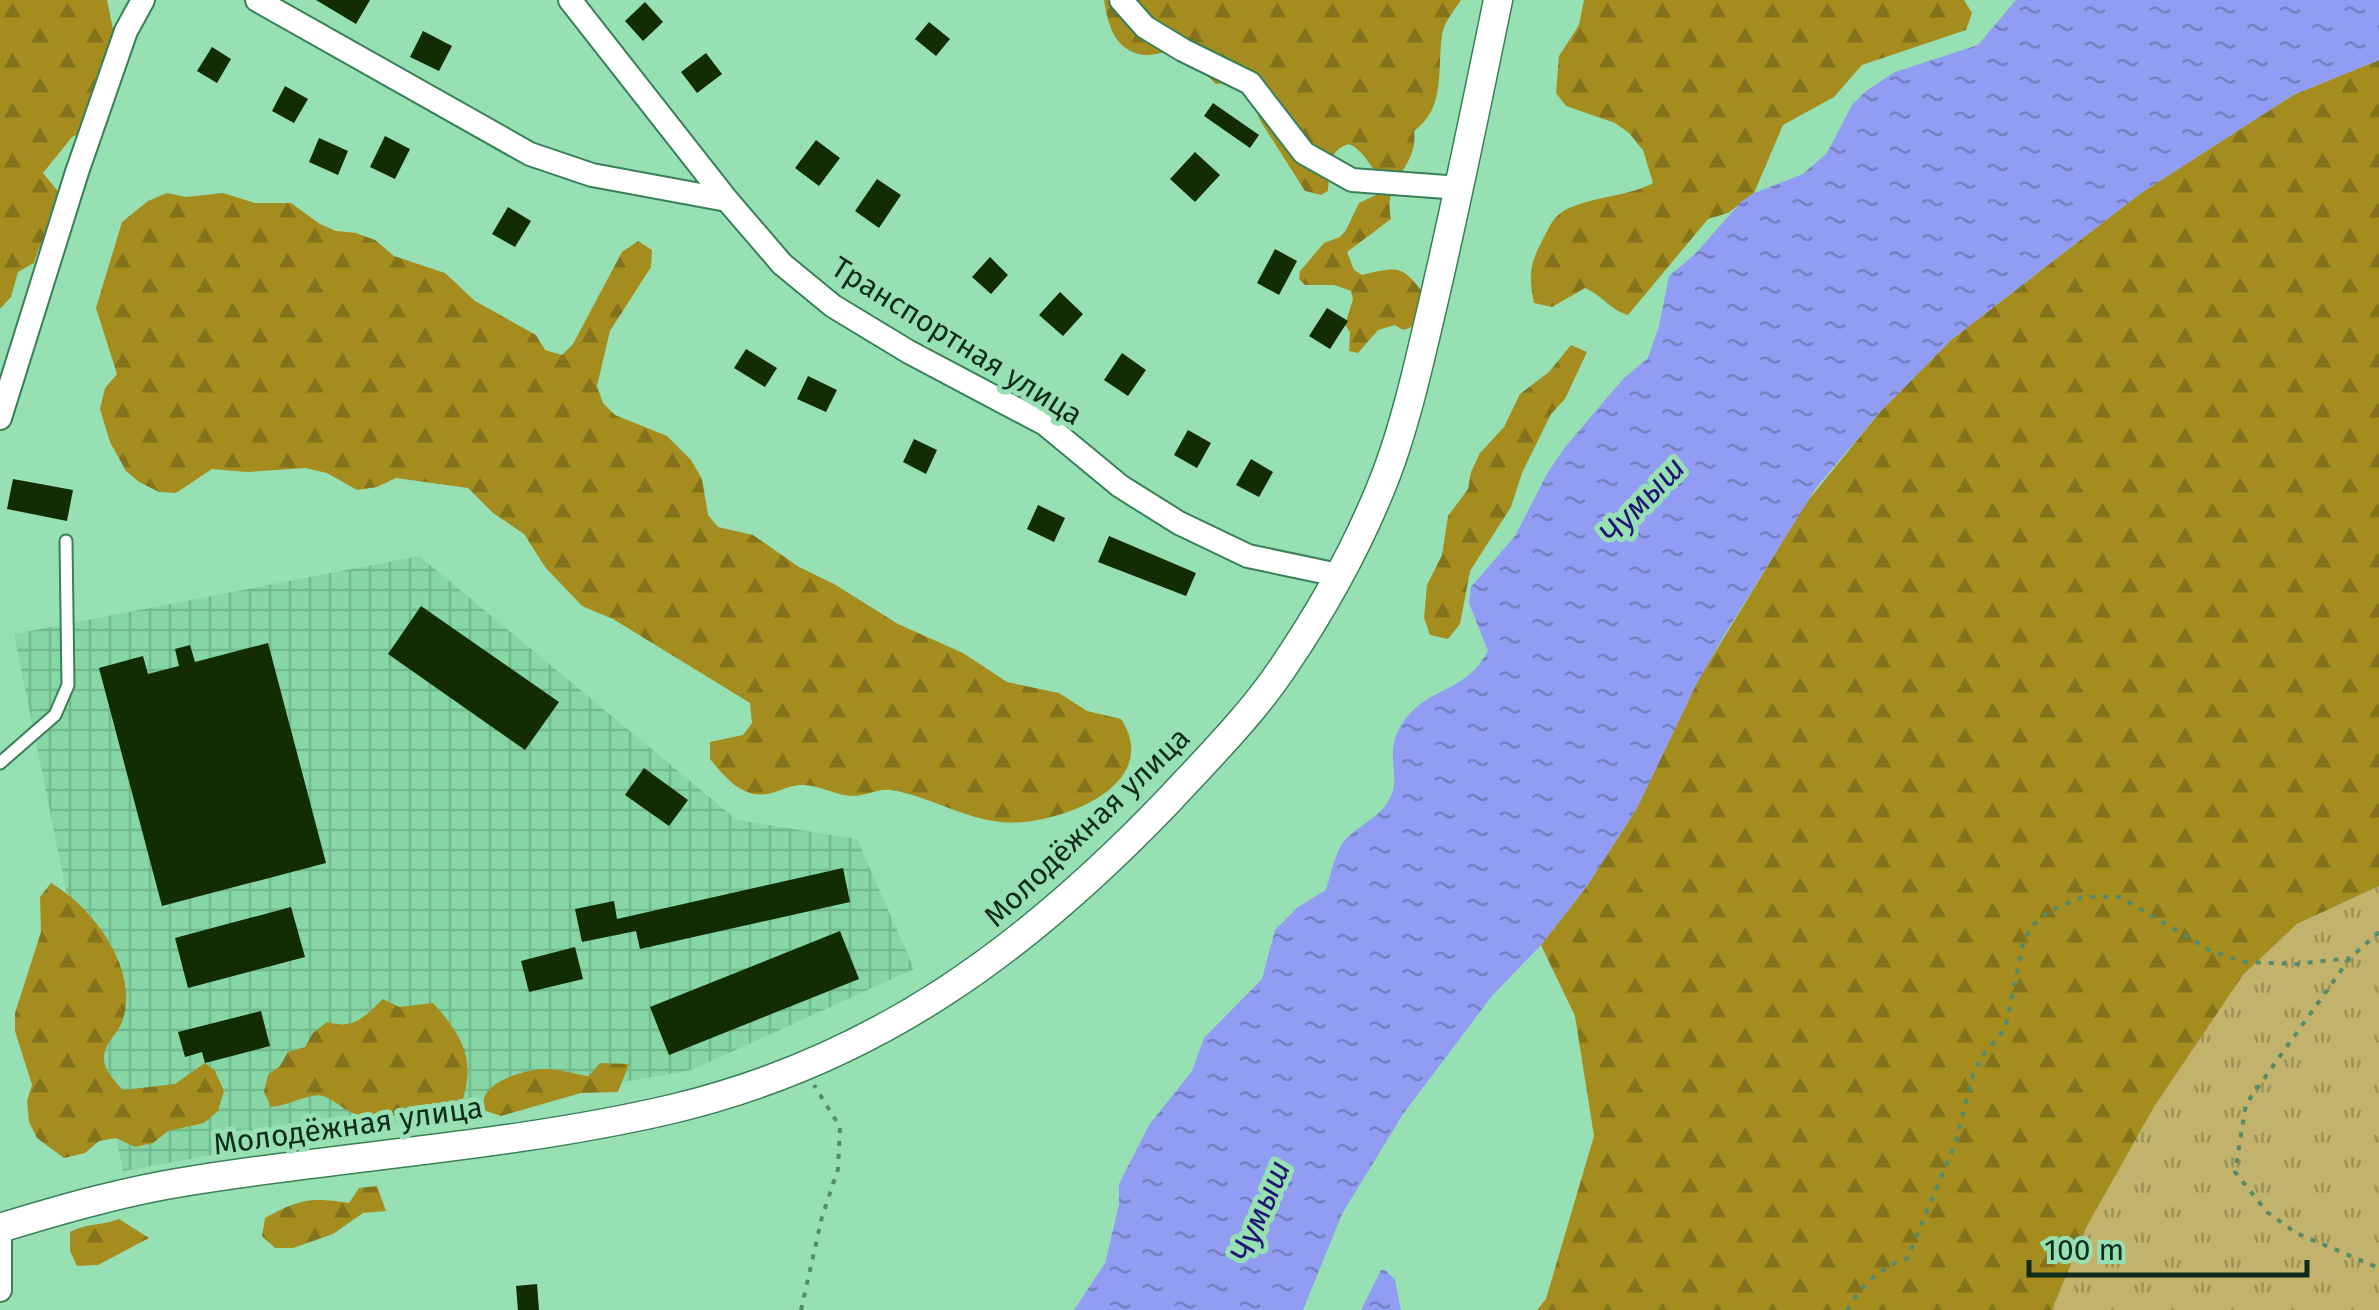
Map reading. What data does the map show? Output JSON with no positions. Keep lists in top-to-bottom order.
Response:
{
  "streets": {
    "street": ["Транспортная улица", "Молодёжная улица"]
  },
  "crossings": [
    ["Транспортная улица", "Молодёжная улица"]
  ],
  "water": ["Чумыш"],
  "scale_bar": "100 m"
}
